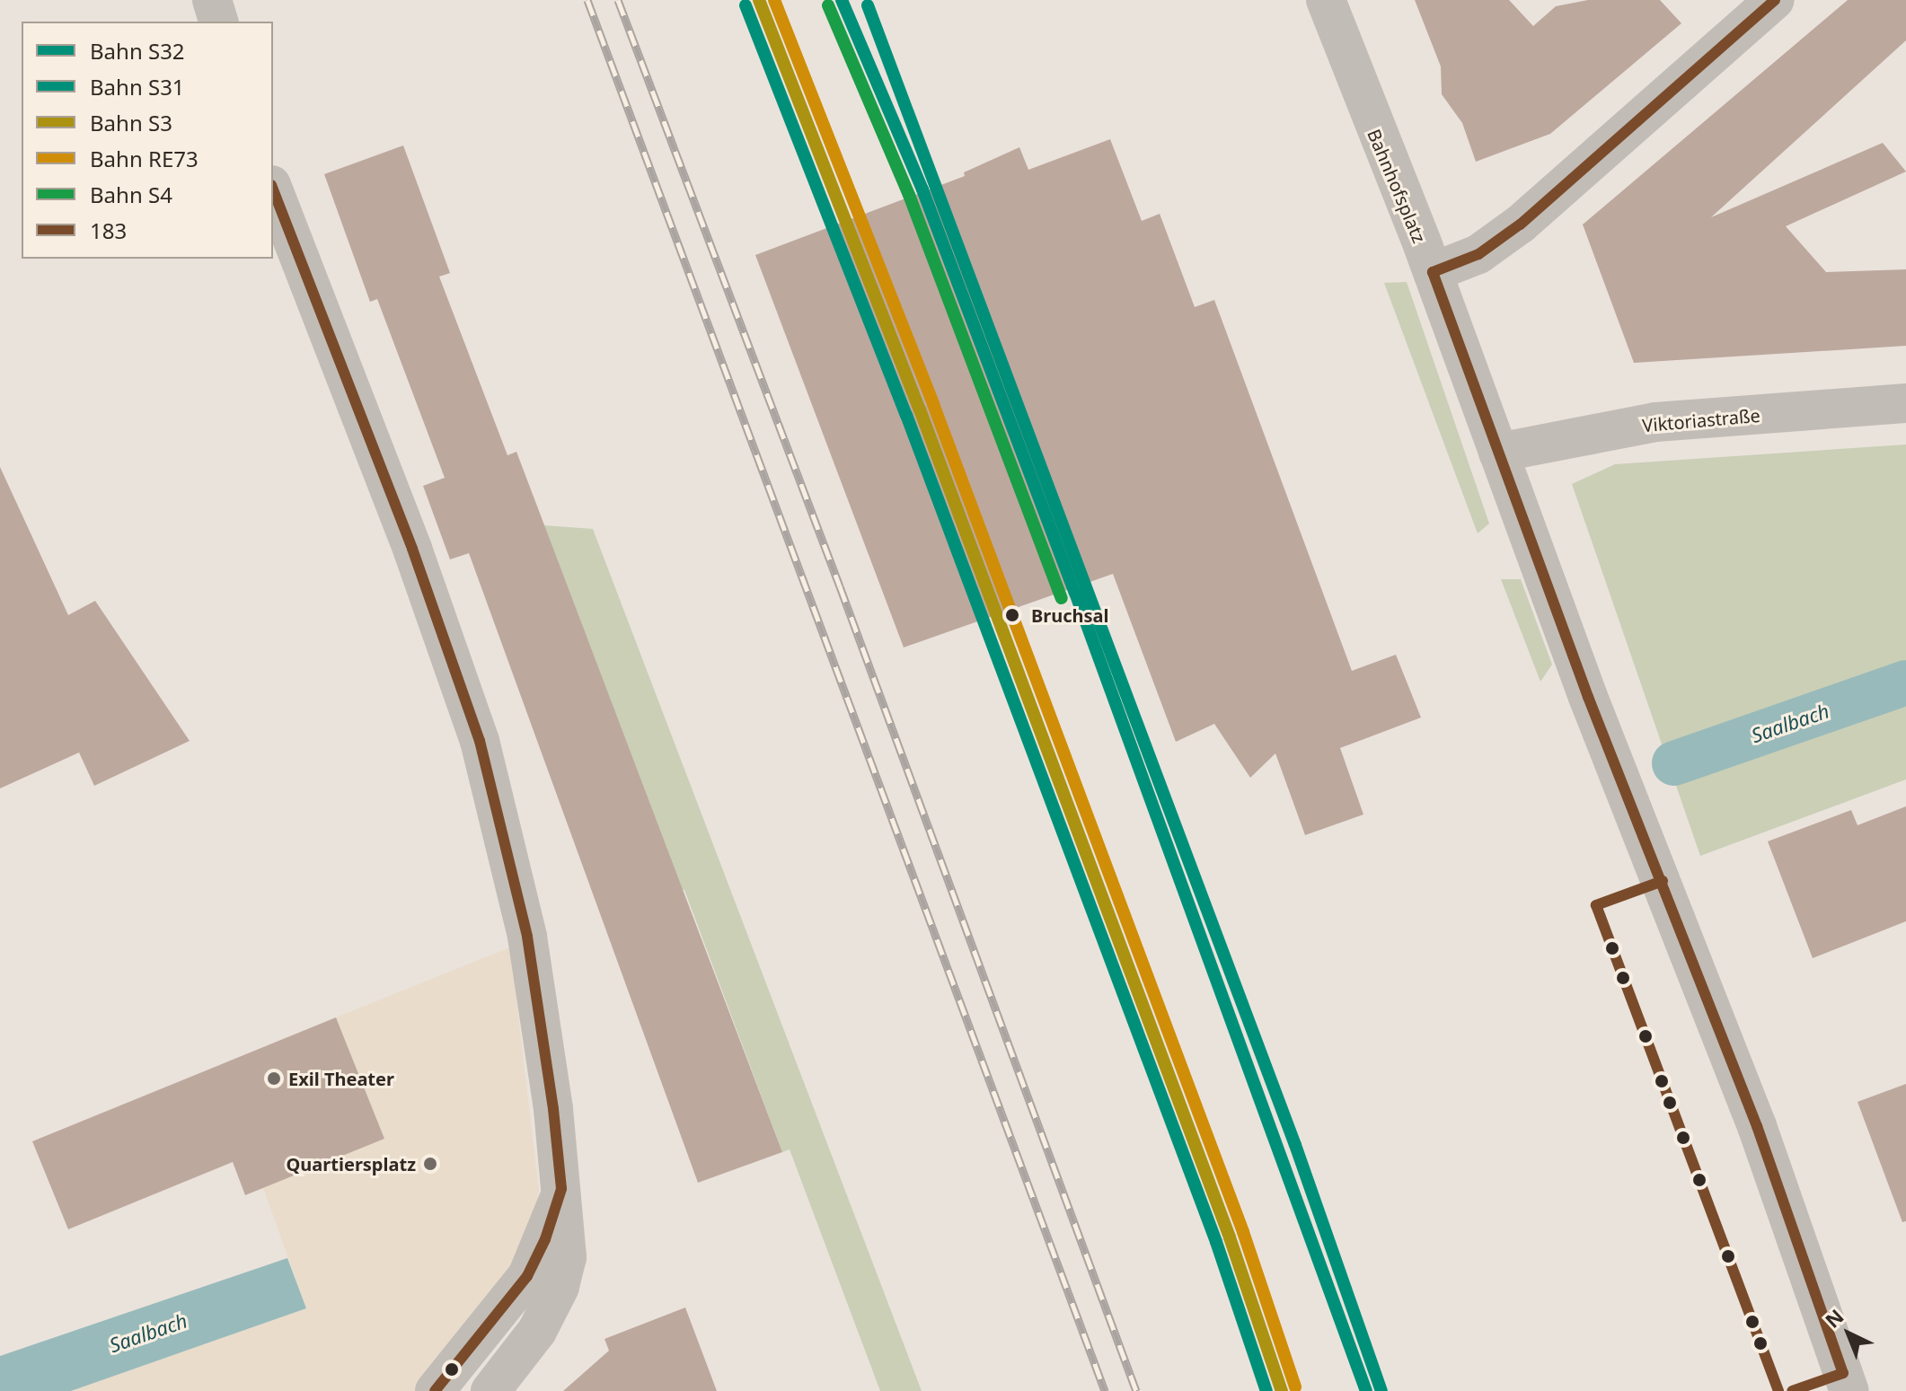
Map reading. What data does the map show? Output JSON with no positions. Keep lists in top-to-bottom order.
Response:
{
  "streets": {
    "street": ["Bahnhofsplatz", "Viktoriastraße"]
  },
  "crossings": [
    ["Bahnhofsplatz", "Viktoriastraße"]
  ],
  "water": ["Saalbach"],
  "places": ["Bruchsal", "Exil Theater", "Quartiersplatz"],
  "lines": [
    "rail line S32",
    "rail line S3",
    "rail line RE73",
    "transit line 183",
    "rail line S31",
    "rail line S4"
  ],
  "legend": [
    "Bahn S32",
    "Bahn S31",
    "Bahn S3",
    "Bahn RE73",
    "Bahn S4",
    "183"
  ],
  "north": "top left"
}
